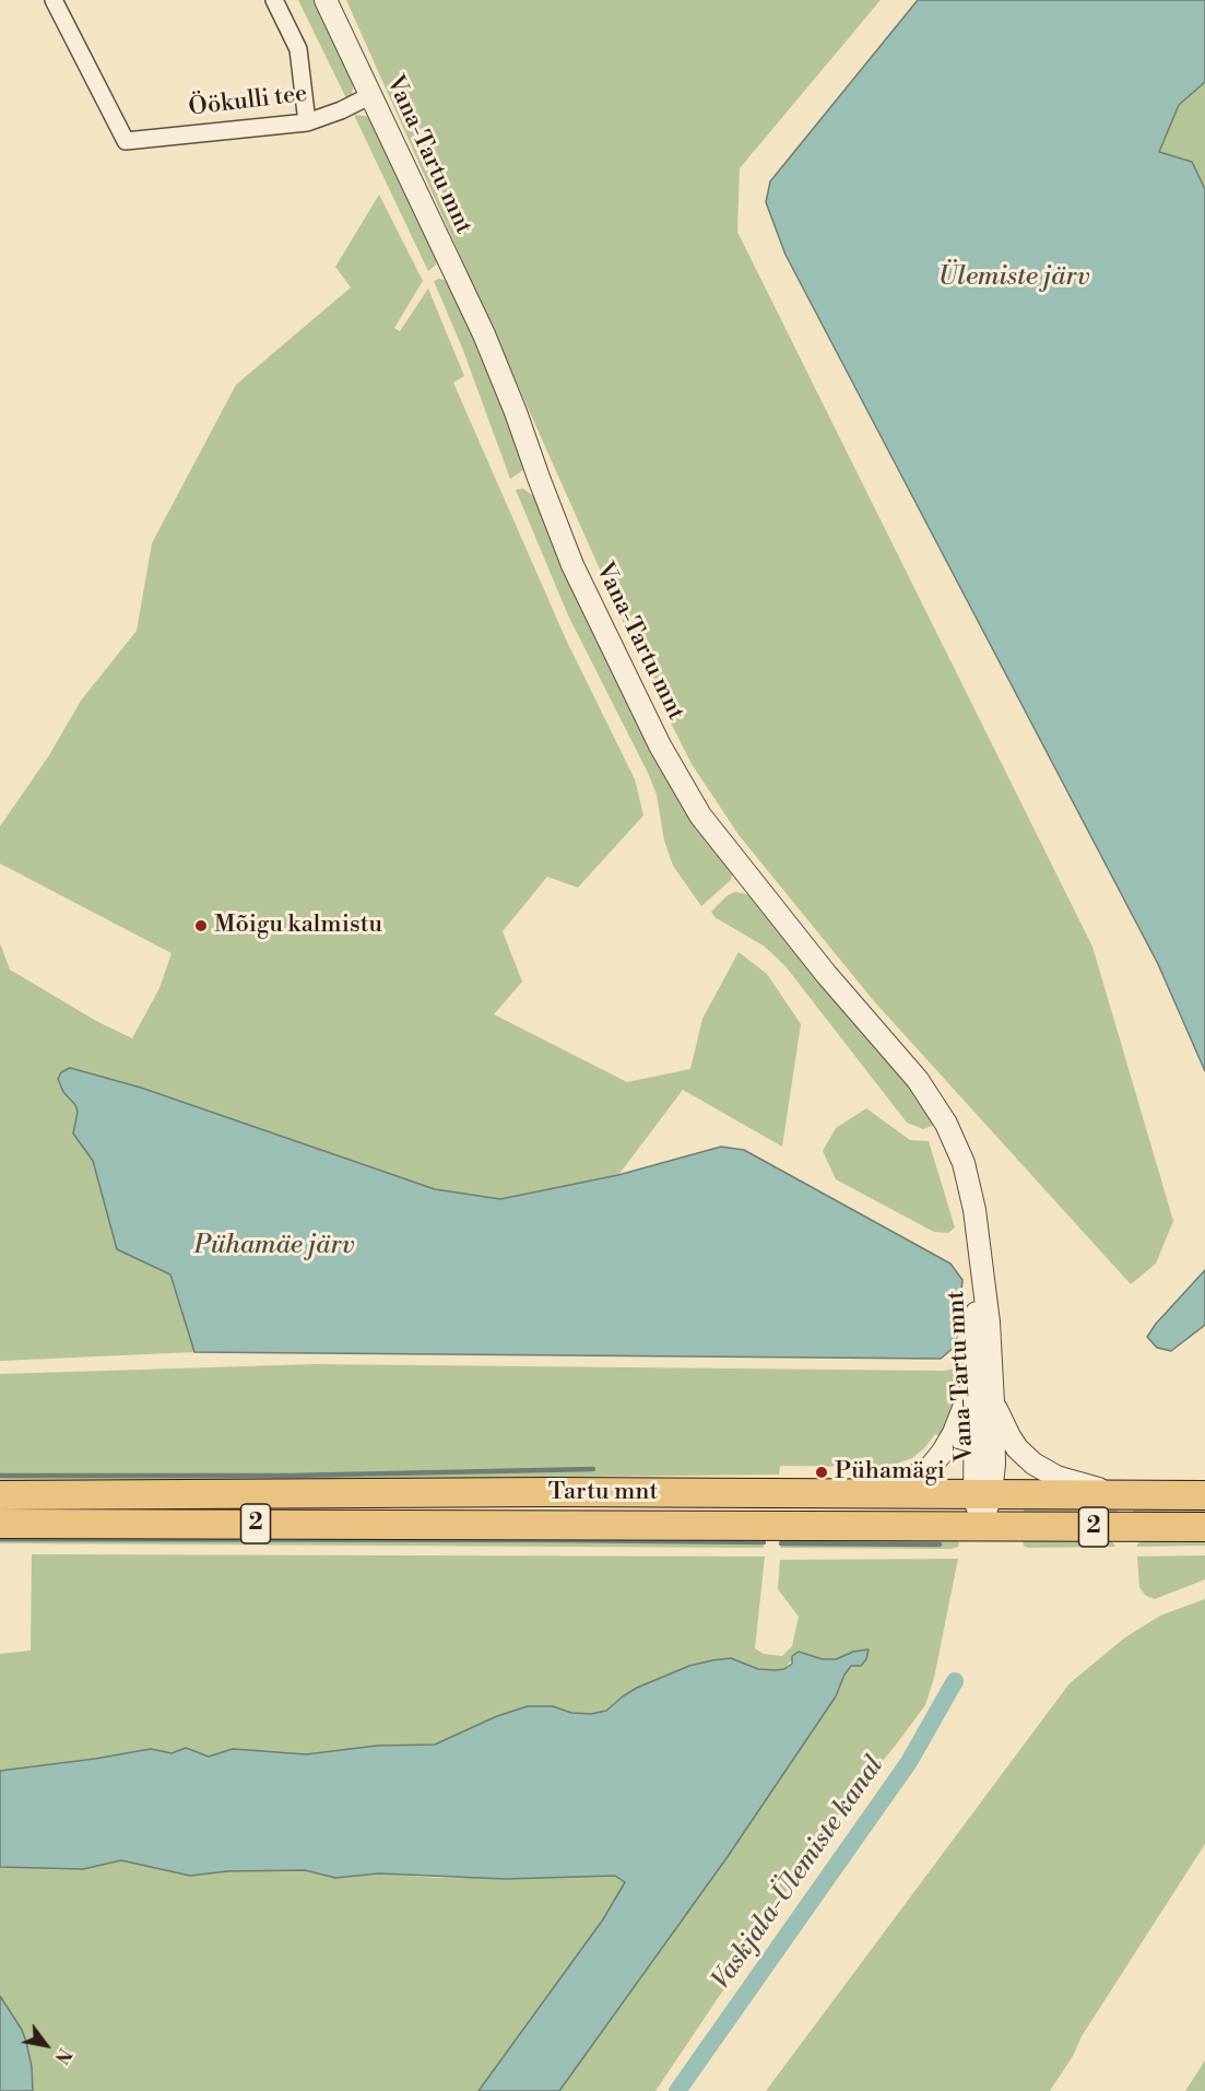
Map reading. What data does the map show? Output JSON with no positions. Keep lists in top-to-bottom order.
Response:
{
  "streets": {
    "highway": ["Tartu mnt", "2"],
    "street": ["Öökulli tee", "Vana-Tartu mnt"]
  },
  "crossings": [
    ["Öökulli tee", "Vana-Tartu mnt"],
    ["Vana-Tartu mnt", "Tartu mnt"]
  ],
  "water": ["Ülemiste järv", "Pühamäe järv", "Vaskjala-Ülemiste kanal"],
  "places": ["Mõigu kalmistu", "Pühamägi"],
  "north": "bottom right"
}
